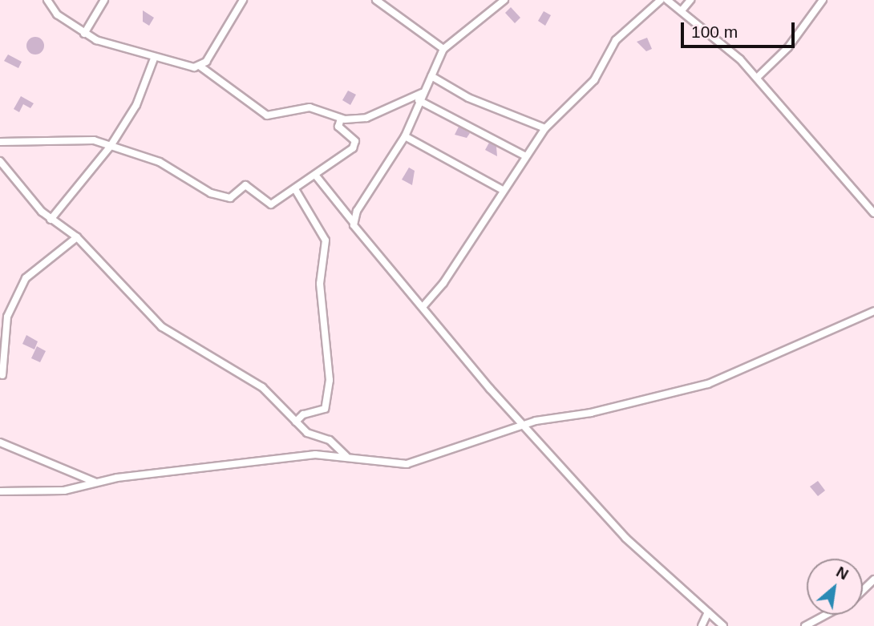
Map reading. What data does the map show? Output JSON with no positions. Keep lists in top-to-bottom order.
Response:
{
  "scale_bar": "100 m",
  "north": "top right"
}
